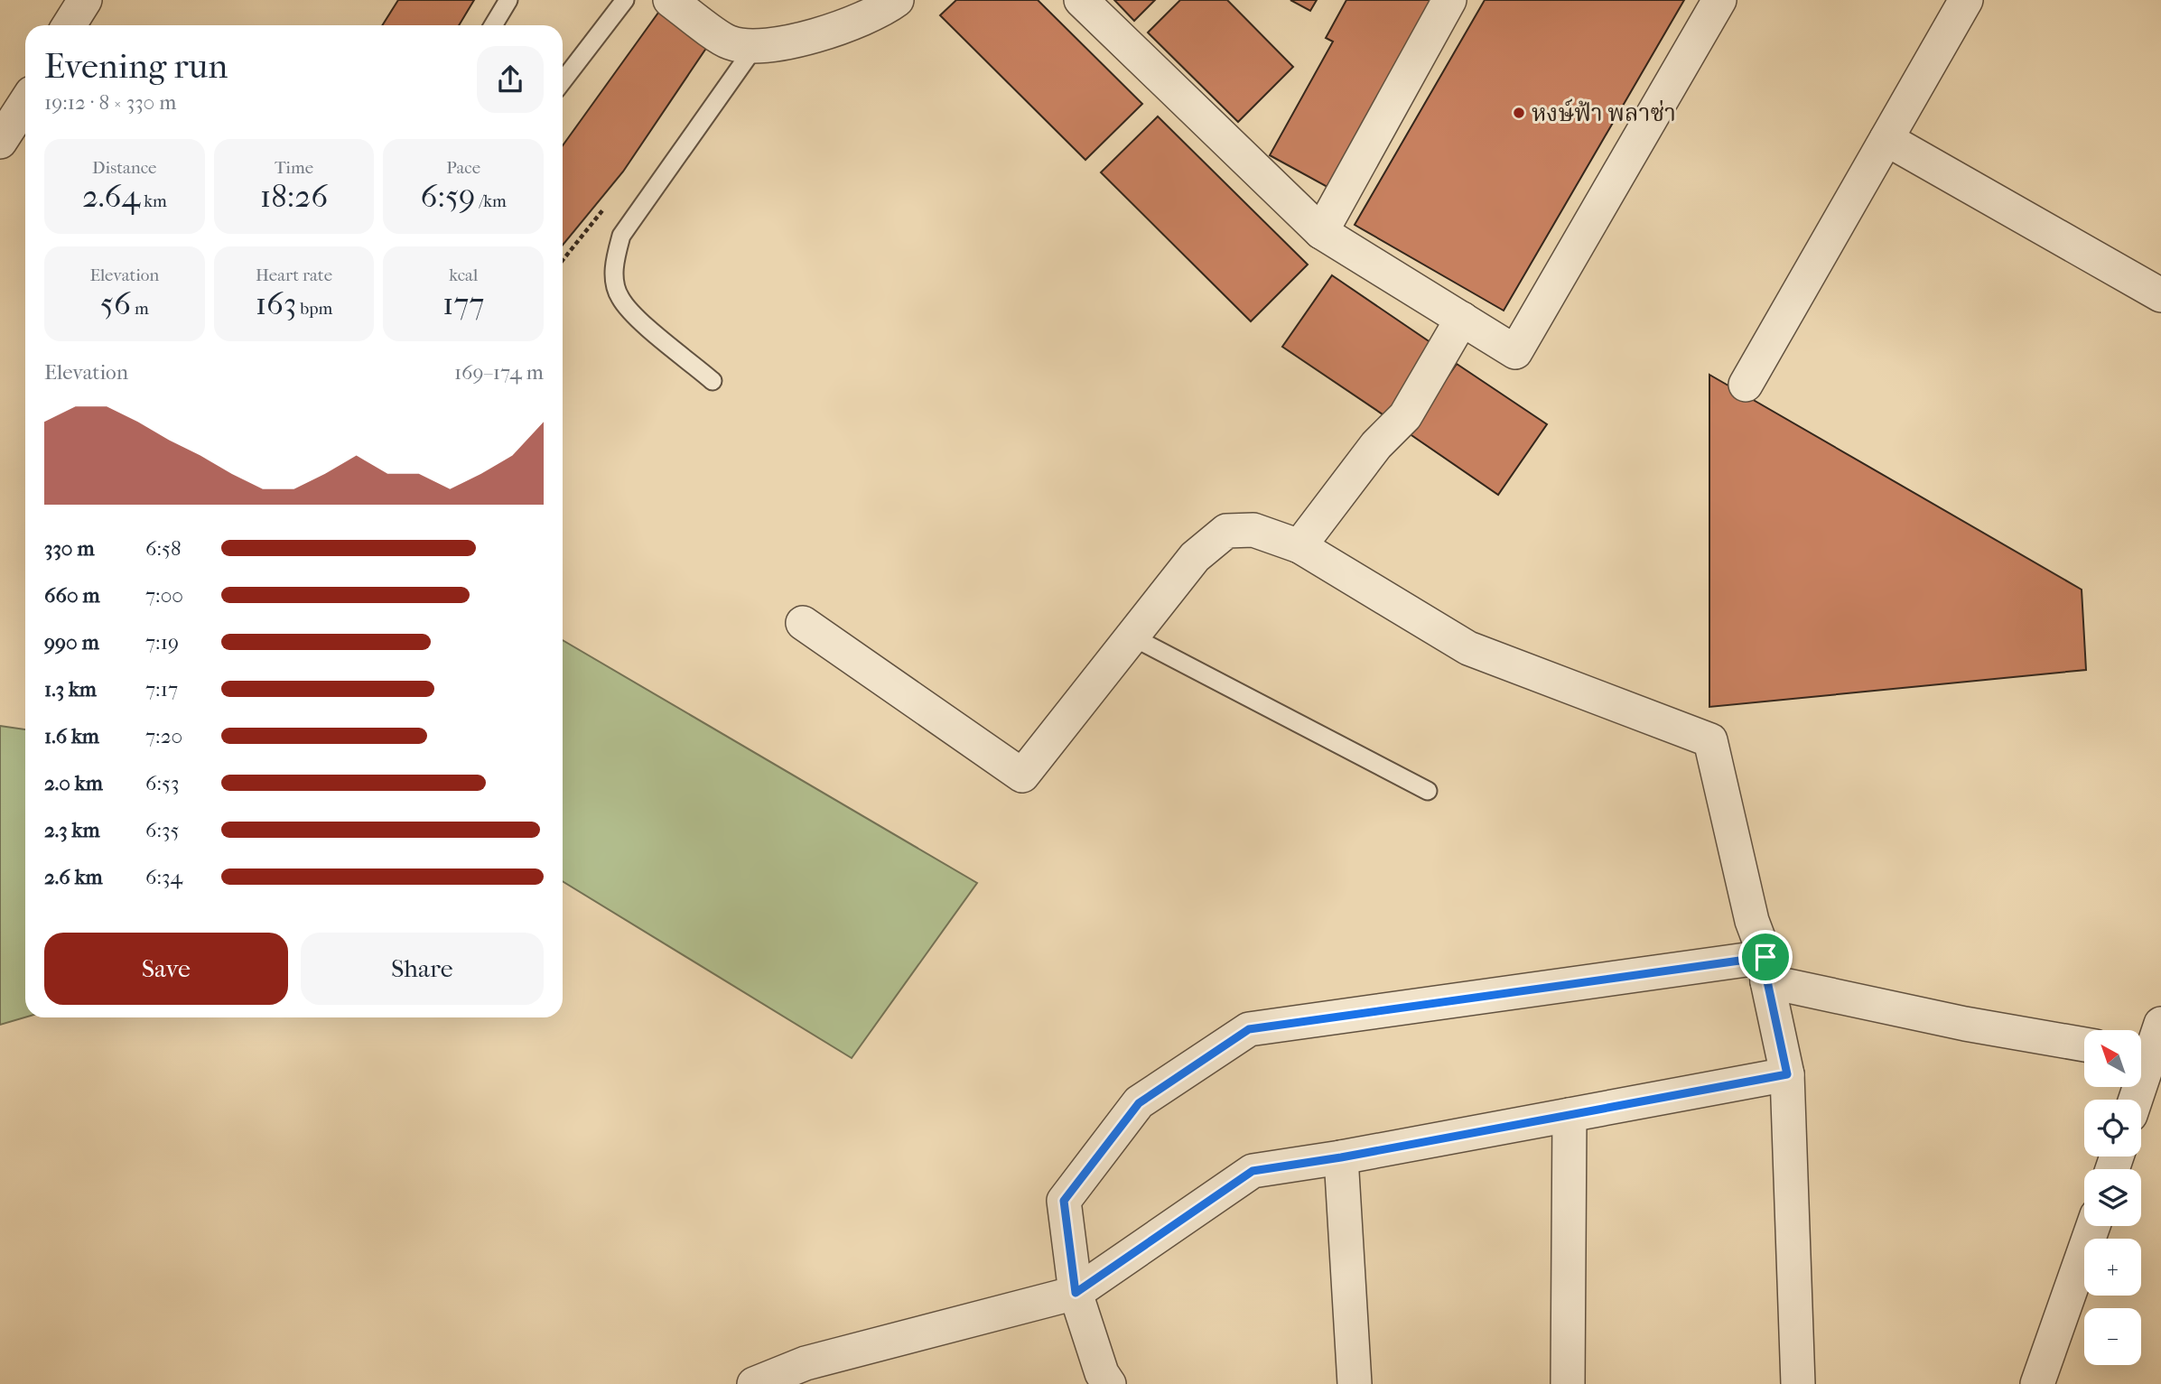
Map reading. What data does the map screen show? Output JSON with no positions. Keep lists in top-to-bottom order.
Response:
{
  "places": ["หงษ์ฟ้า พลาซ่า"],
  "north": "top left",
  "page": {
    "heading": ["Evening run", "19:12 · 8 × 330 m"],
    "stats": [
      ["Distance", "2.64 km"],
      ["Time", "18:26"],
      ["Pace", "6:59 /km"],
      ["Elevation", "56 m"],
      ["Heart rate", "163 bpm"],
      ["kcal", "177"]
    ],
    "chart": ["Elevation", "169–174 m"],
    "list": [
      {
        "name": "330 m",
        "note": "6:58"
      },
      {
        "name": "660 m",
        "note": "7:00"
      },
      {
        "name": "990 m",
        "note": "7:19"
      },
      {
        "name": "1.3 km",
        "note": "7:17"
      },
      {
        "name": "1.6 km",
        "note": "7:20"
      },
      {
        "name": "2.0 km",
        "note": "6:53"
      },
      {
        "name": "2.3 km",
        "note": "6:35"
      },
      {
        "name": "2.6 km",
        "note": "6:34"
      }
    ],
    "buttons": ["Save", "Share"],
    "map_buttons": ["+", "−"]
  }
}
